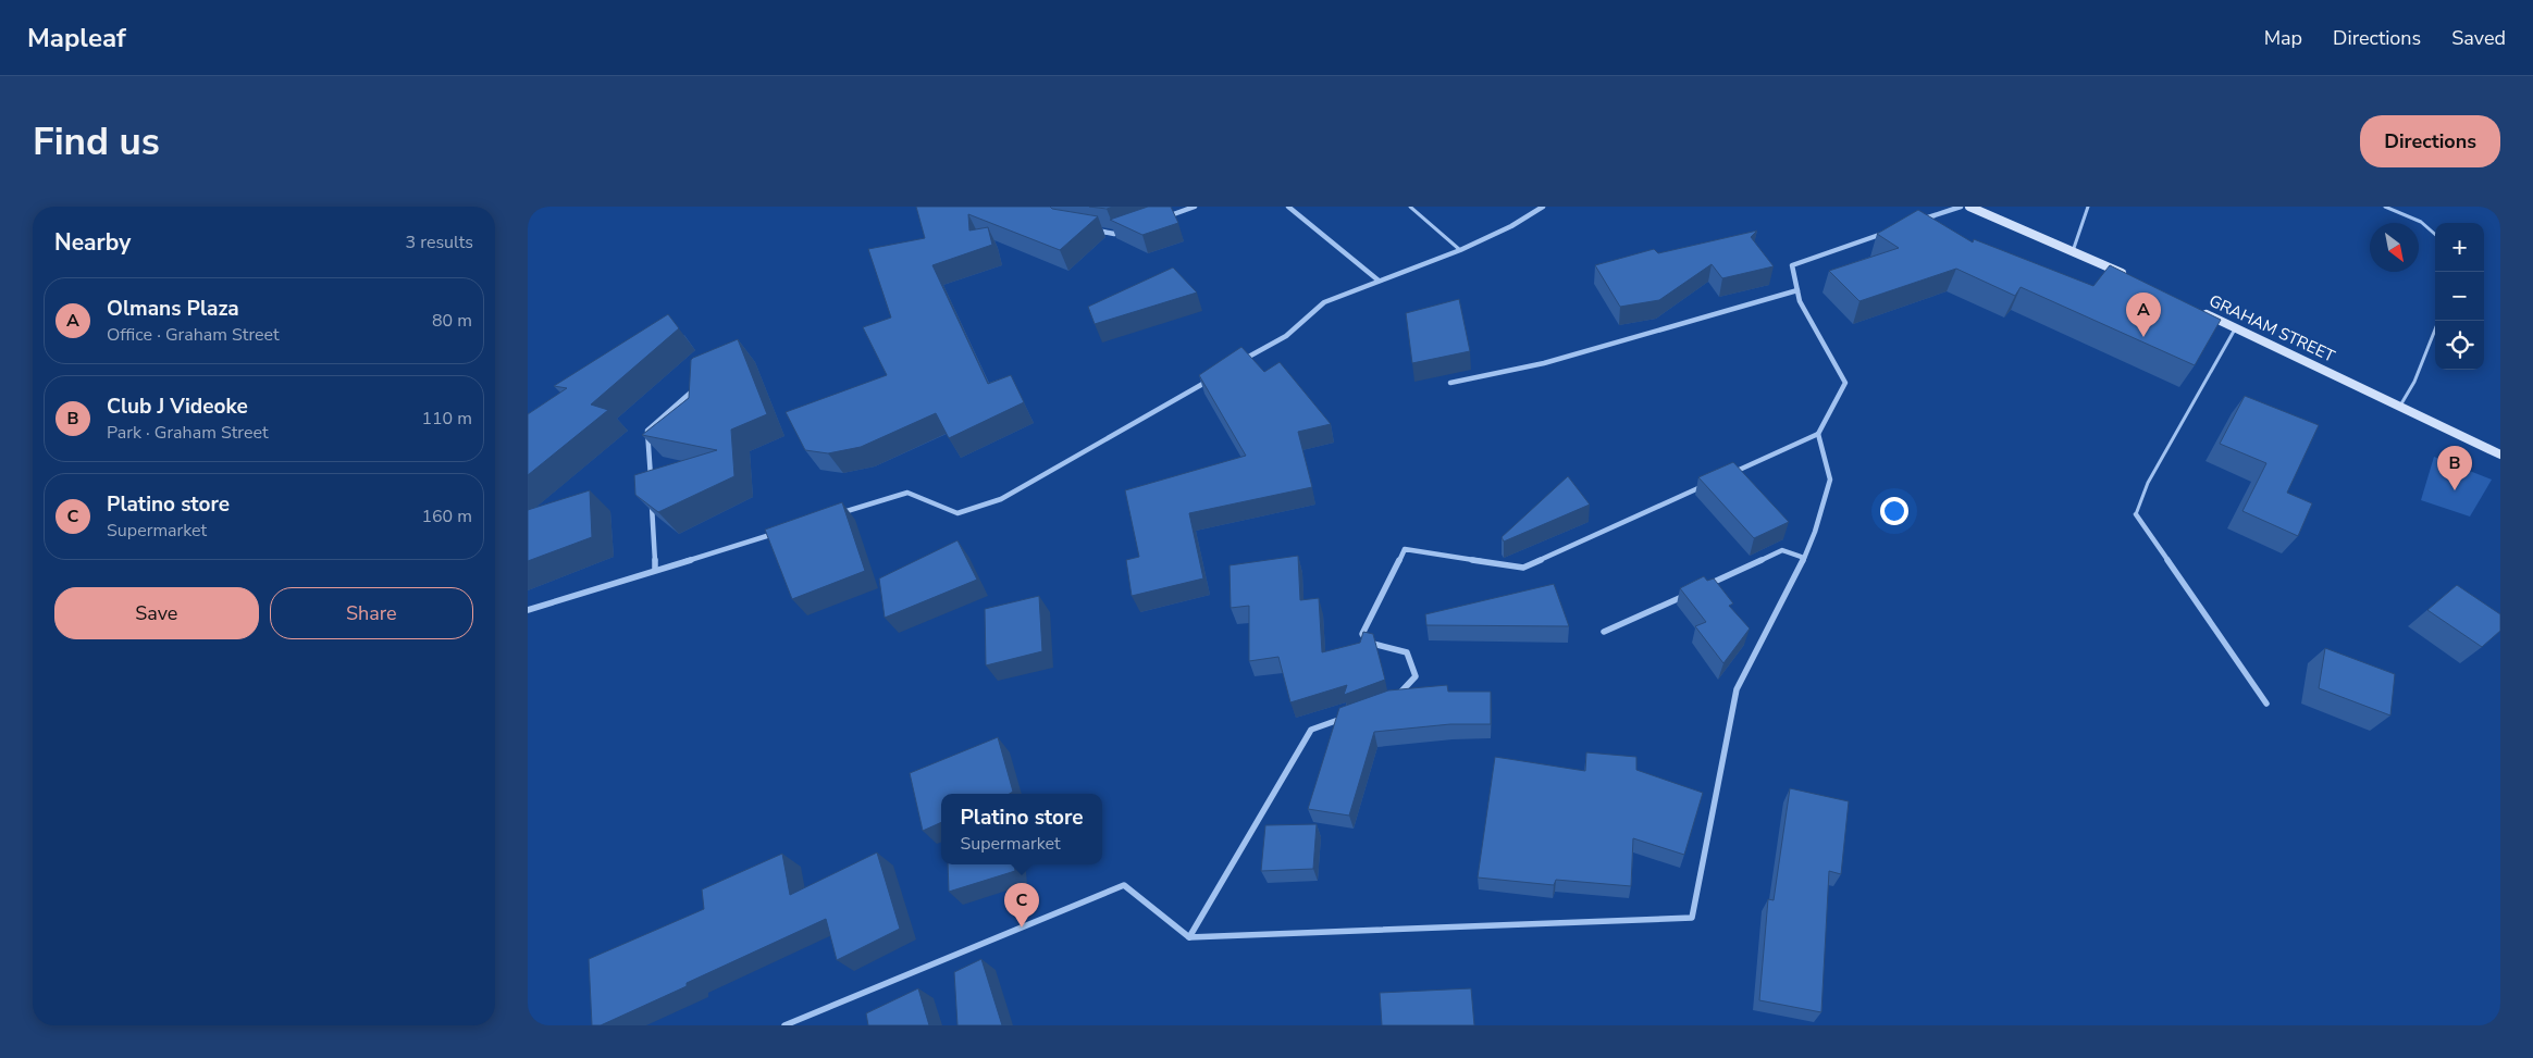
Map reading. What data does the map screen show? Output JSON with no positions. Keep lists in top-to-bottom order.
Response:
{
  "streets": {
    "main road": ["GRAHAM STREET"]
  },
  "north": "bottom right",
  "page": {
    "header": "Mapleaf",
    "nav": ["Map", "Directions", "Saved"],
    "buttons": [
      "Directions",
      ["Save", "Share"]
    ],
    "title": "Find us",
    "heading": ["Nearby", "3 results"],
    "map_buttons": ["+", "−"],
    "list": [
      {
        "mark": "A",
        "name": "Olmans Plaza",
        "note": "Office · Graham Street",
        "value": "80 m"
      },
      {
        "mark": "B",
        "name": "Club J Videoke",
        "note": "Park · Graham Street",
        "value": "110 m"
      },
      {
        "mark": "C",
        "name": "Platino store",
        "note": "Supermarket",
        "value": "160 m"
      }
    ],
    "pins": ["A", "B", "C"],
    "popup": ["Platino store", "Supermarket"]
  }
}
